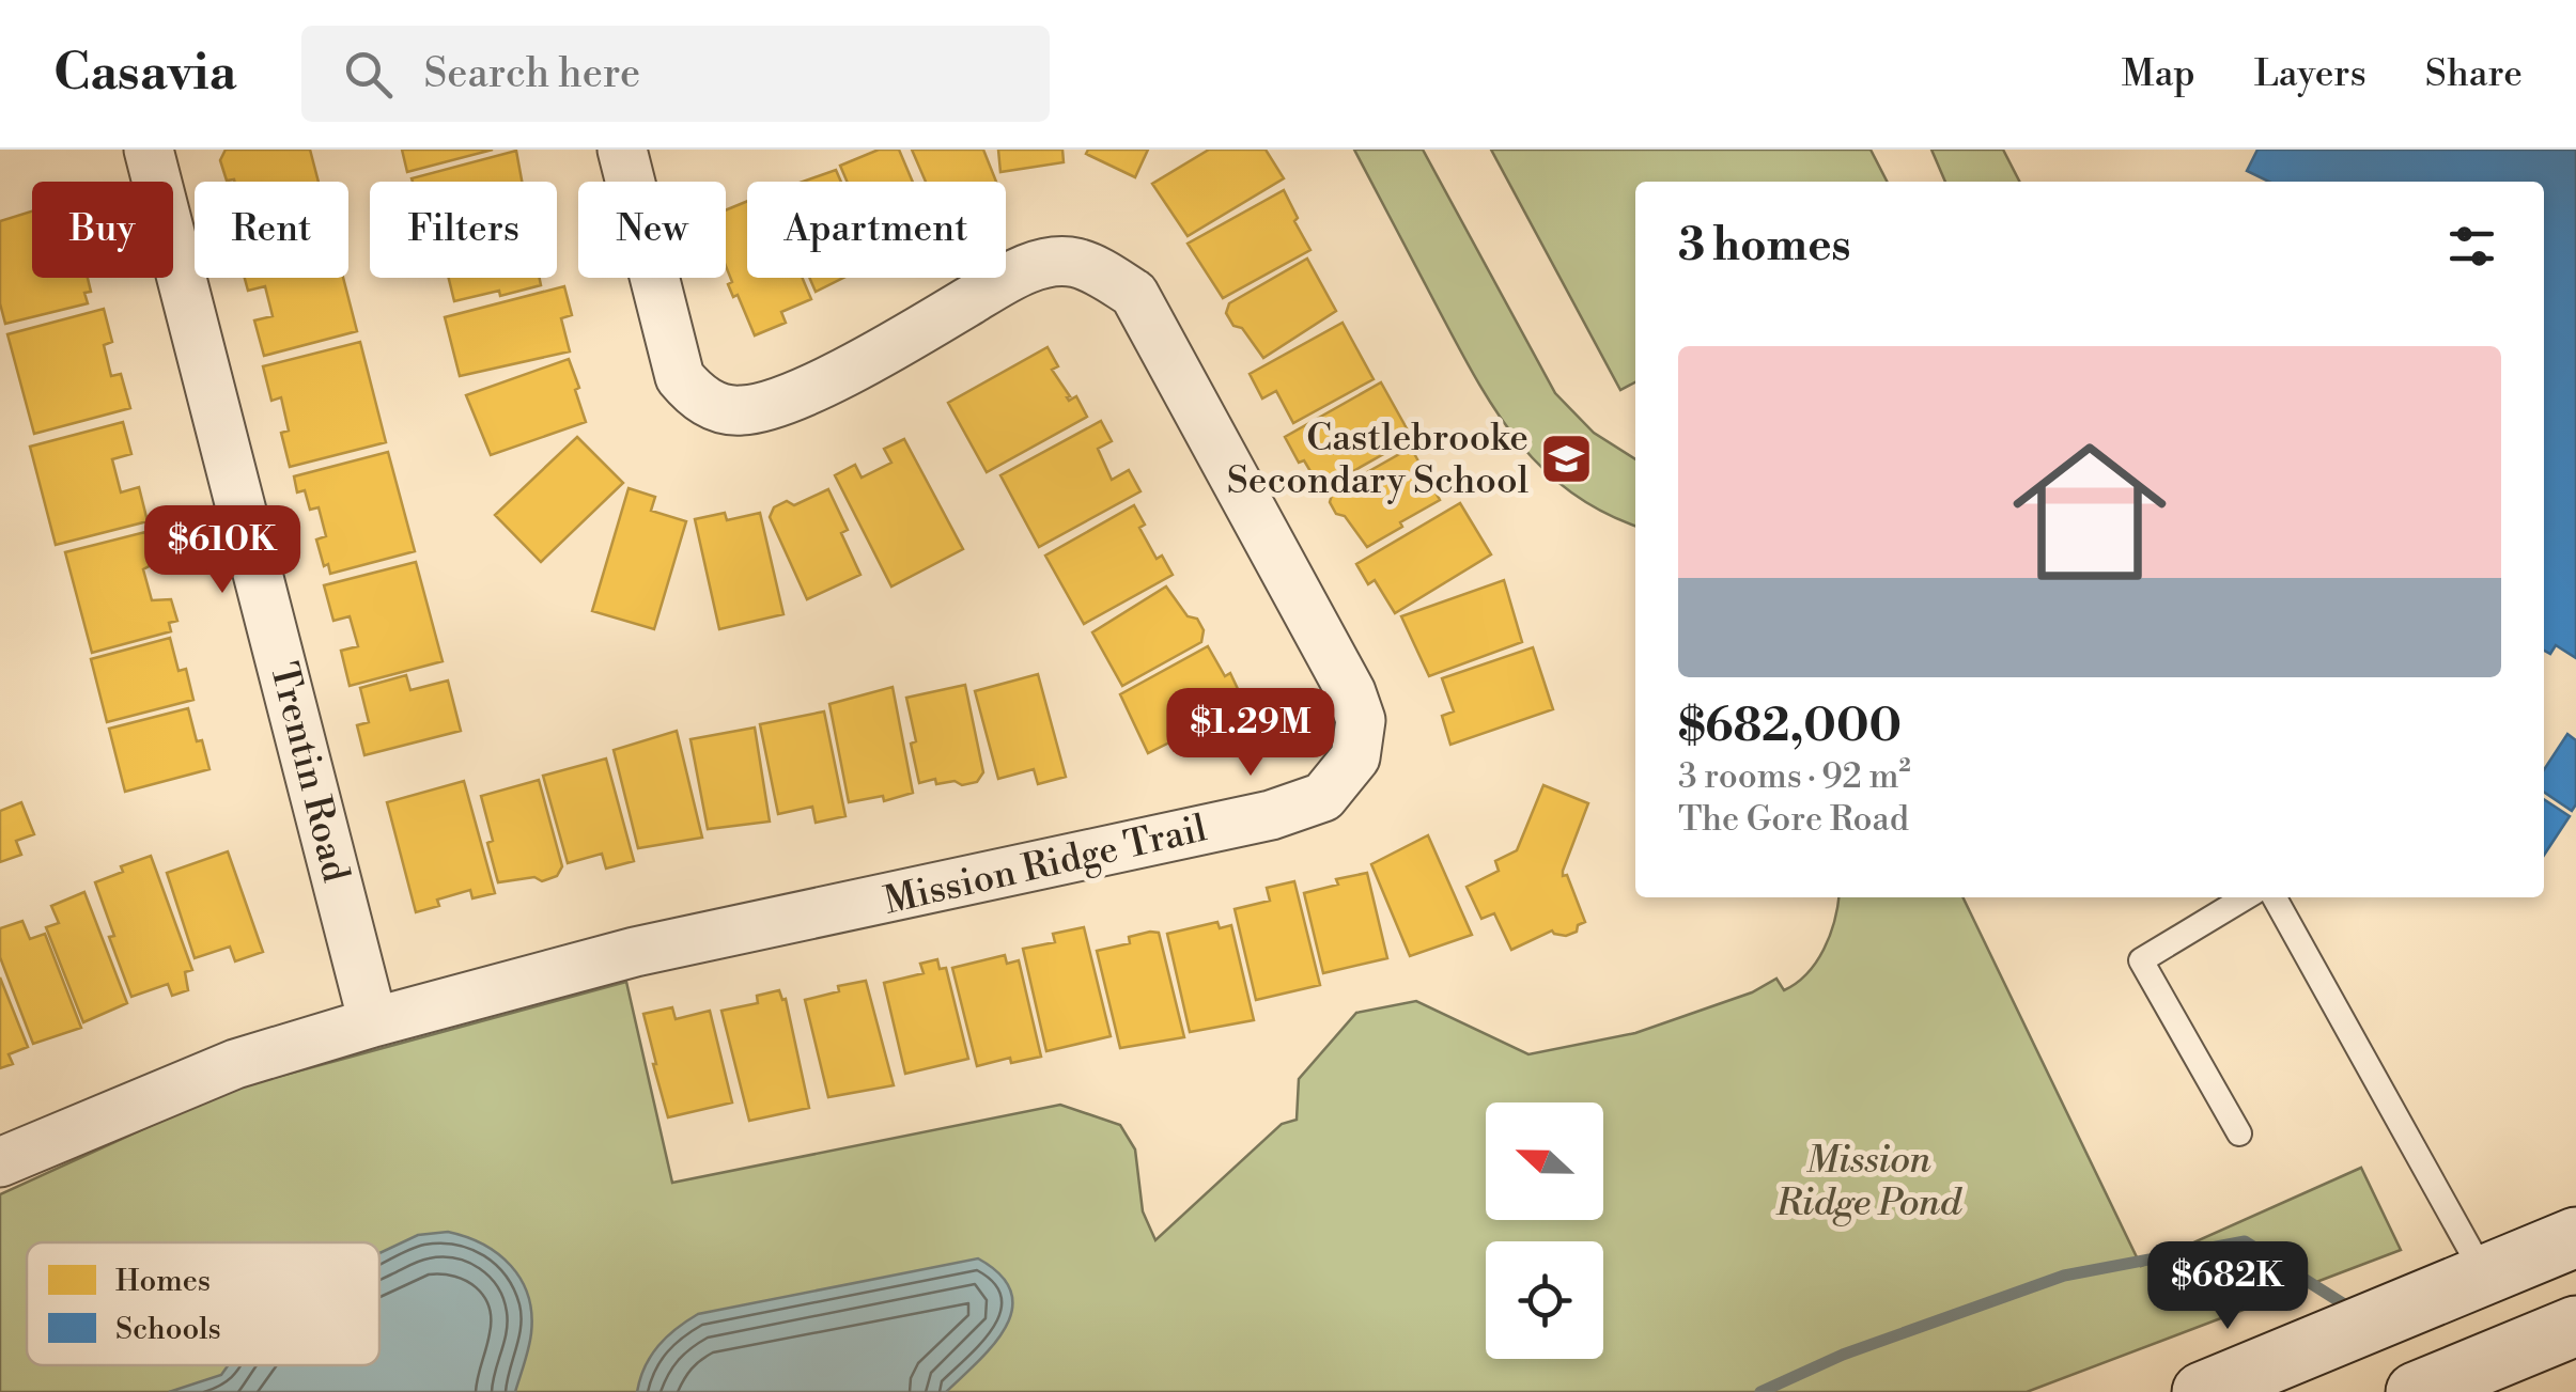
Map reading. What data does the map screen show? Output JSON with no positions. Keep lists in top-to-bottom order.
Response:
{
  "streets": {
    "street": ["Trentin Road", "Mission Ridge Trail"]
  },
  "crossings": [
    ["Trentin Road", "Mission Ridge Trail"]
  ],
  "parks": ["Mission Ridge Pond"],
  "places": {
    "school or university": ["Castlebrooke Secondary School"]
  },
  "legend": ["Homes", "Schools"],
  "north": "left",
  "page": {
    "header": "Casavia",
    "search": "Search here",
    "nav": ["Map", "Layers", "Share"],
    "chip": [
      "Buy",
      "Rent",
      "Filters",
      "New",
      "Apartment"
    ],
    "heading": "3 homes",
    "list": [
      {
        "name": "$682,000",
        "note": "3 rooms · 92 m² · The Gore Road"
      }
    ],
    "price": ["$610K", "$1.29M", "$682K"]
  }
}
